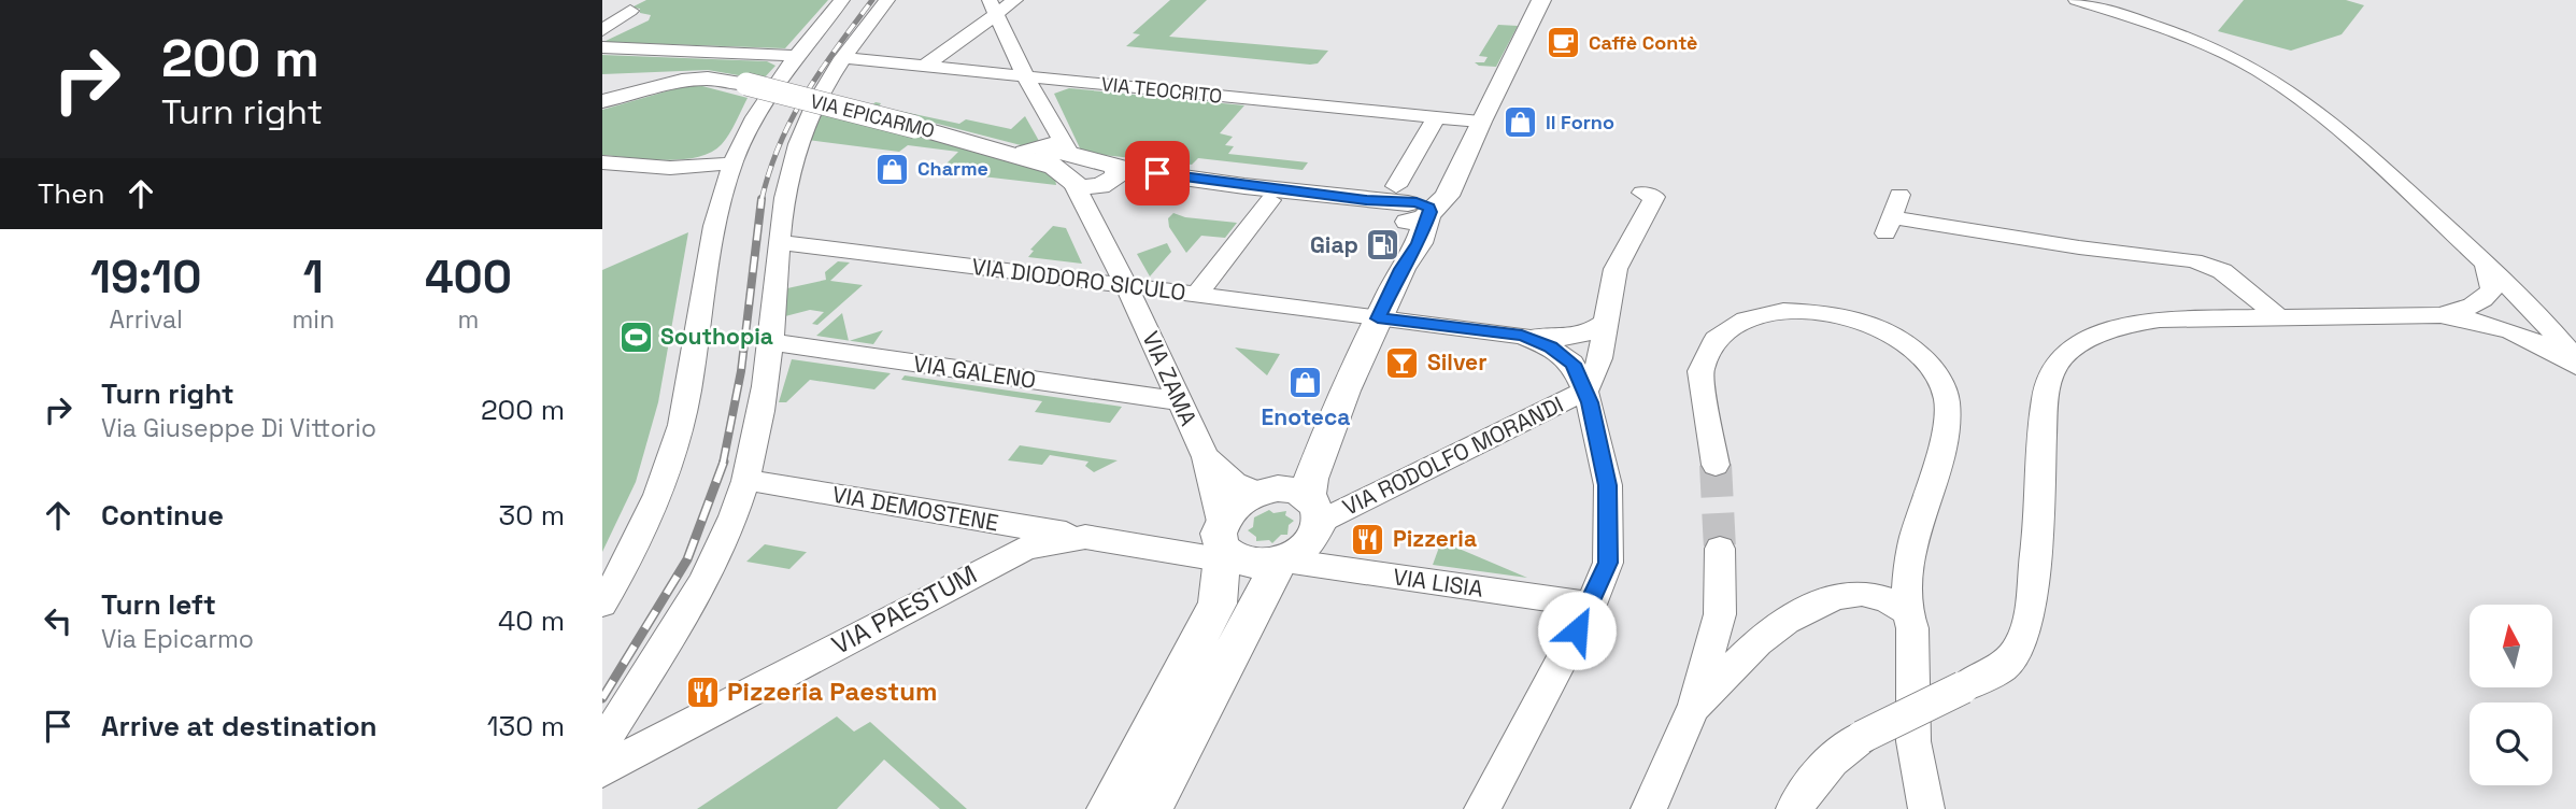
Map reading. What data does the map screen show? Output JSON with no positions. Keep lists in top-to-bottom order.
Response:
{
  "streets": {
    "main road": ["VIA EPICARMO"],
    "street": [
      "VIA TEOCRITO",
      "VIA DIODORO SICULO",
      "VIA GALENO",
      "VIA ZAMA",
      "VIA RODOLFO MORANDI",
      "VIA DEMOSTENE",
      "VIA LISIA",
      "VIA PAESTUM"
    ]
  },
  "crossings": [
    ["VIA DIODORO SICULO", "VIA ZAMA"],
    ["VIA GALENO", "VIA ZAMA"],
    ["VIA RODOLFO MORANDI", "VIA LISIA"],
    ["VIA RODOLFO MORANDI", "VIA PAESTUM"],
    ["VIA DEMOSTENE", "VIA PAESTUM"],
    ["VIA LISIA", "VIA PAESTUM"]
  ],
  "places": {
    "cafe": ["Caffè Contè"],
    "shop": ["Il Forno", "Charme", "Enoteca"],
    "fuel station": ["Giap"],
    "sports": ["Southopia"],
    "bar": ["Silver"],
    "restaurant": ["Pizzeria", "Pizzeria Paestum"]
  },
  "north": "top",
  "page": {
    "turn": ["200 m", "Turn right"],
    "then": "Then",
    "eta": [
      "19:10",
      "Arrival",
      "1",
      "min",
      "400",
      "m"
    ],
    "list": [
      {
        "name": "Turn right",
        "note": "Via Giuseppe Di Vittorio",
        "value": "200 m"
      },
      {
        "name": "Continue",
        "value": "30 m"
      },
      {
        "name": "Turn left",
        "note": "Via Epicarmo",
        "value": "40 m"
      },
      {
        "name": "Arrive at destination",
        "value": "130 m"
      }
    ]
  }
}
